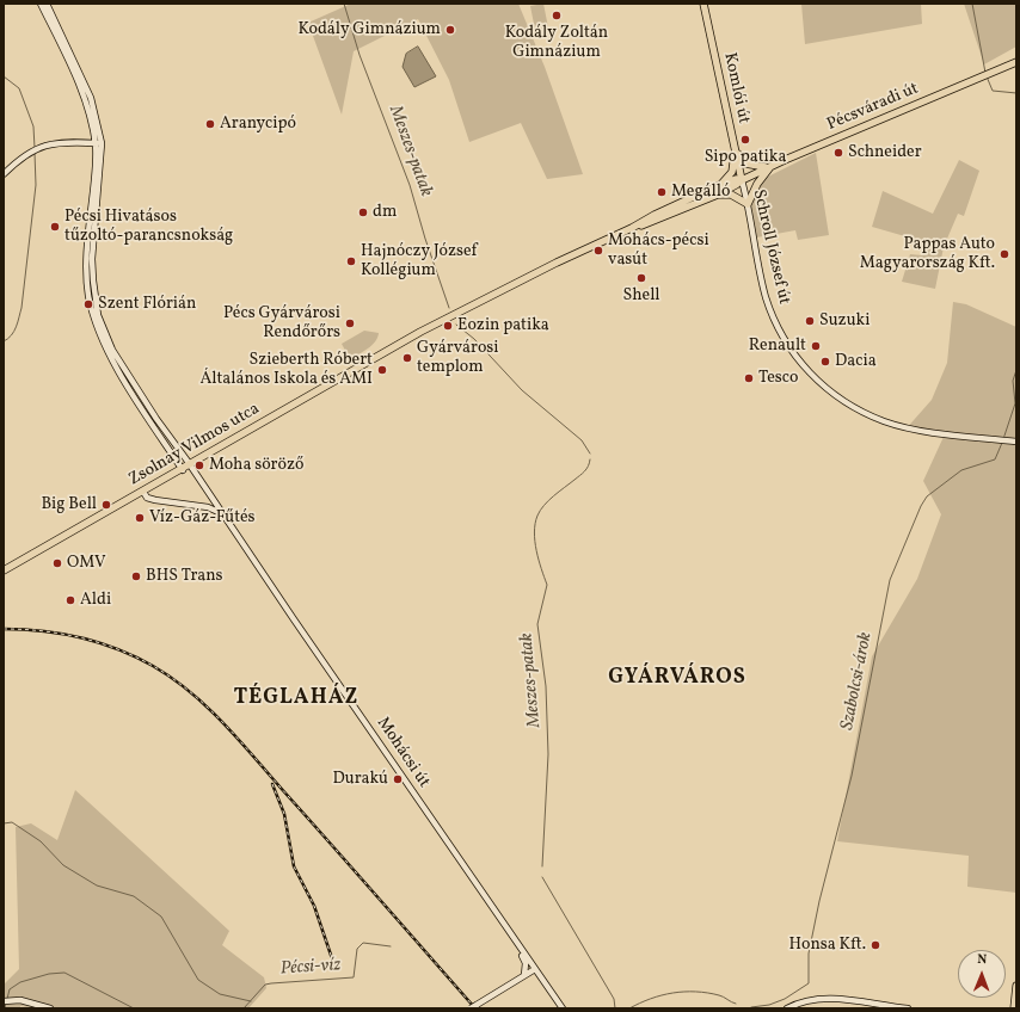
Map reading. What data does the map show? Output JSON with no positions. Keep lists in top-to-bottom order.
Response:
{
  "streets": {
    "main road": ["Komlói út", "Pécsváradi út", "Zsolnay Vilmos utca"],
    "street": ["Schroll József út", "Mohácsi út"]
  },
  "crossings": [
    ["Komlói út", "Pécsváradi út"],
    ["Komlói út", "Schroll József út"],
    ["Komlói út", "Zsolnay Vilmos utca"],
    ["Pécsváradi út", "Schroll József út"],
    ["Pécsváradi út", "Zsolnay Vilmos utca"],
    ["Schroll József út", "Zsolnay Vilmos utca"],
    ["Zsolnay Vilmos utca", "Mohácsi út"]
  ],
  "districts": ["GYÁRVÁROS", "TÉGLAHÁZ"],
  "water": ["Meszes-patak", "Szabolcsi-árok", "Pécsi-víz"],
  "places": [
    "Kodály Zoltán Gimnázium",
    "Kodály Gimnázium",
    "Aranycipó",
    "Sipo patika",
    "Schneider",
    "Megálló",
    "dm",
    "Pécsi Hivatásos tűzoltó-parancsnokság",
    "Mohács-pécsi vasút",
    "Pappas Auto Magyarország Kft.",
    "Hajnóczy József Kollégium",
    "Shell",
    "Szent Flórián",
    "Suzuki",
    "Pécs Gyárvárosi Rendőrőrs",
    "Eozin patika",
    "Renault",
    "Gyárvárosi templom",
    "Dacia",
    "Szieberth Róbert Általános Iskola és AMI",
    "Tesco",
    "Moha söröző",
    "Big Bell",
    "Víz-Gáz-Fűtés",
    "OMV",
    "BHS Trans",
    "Aldi",
    "Durakú",
    "Honsa Kft."
  ],
  "north": "top"
}
